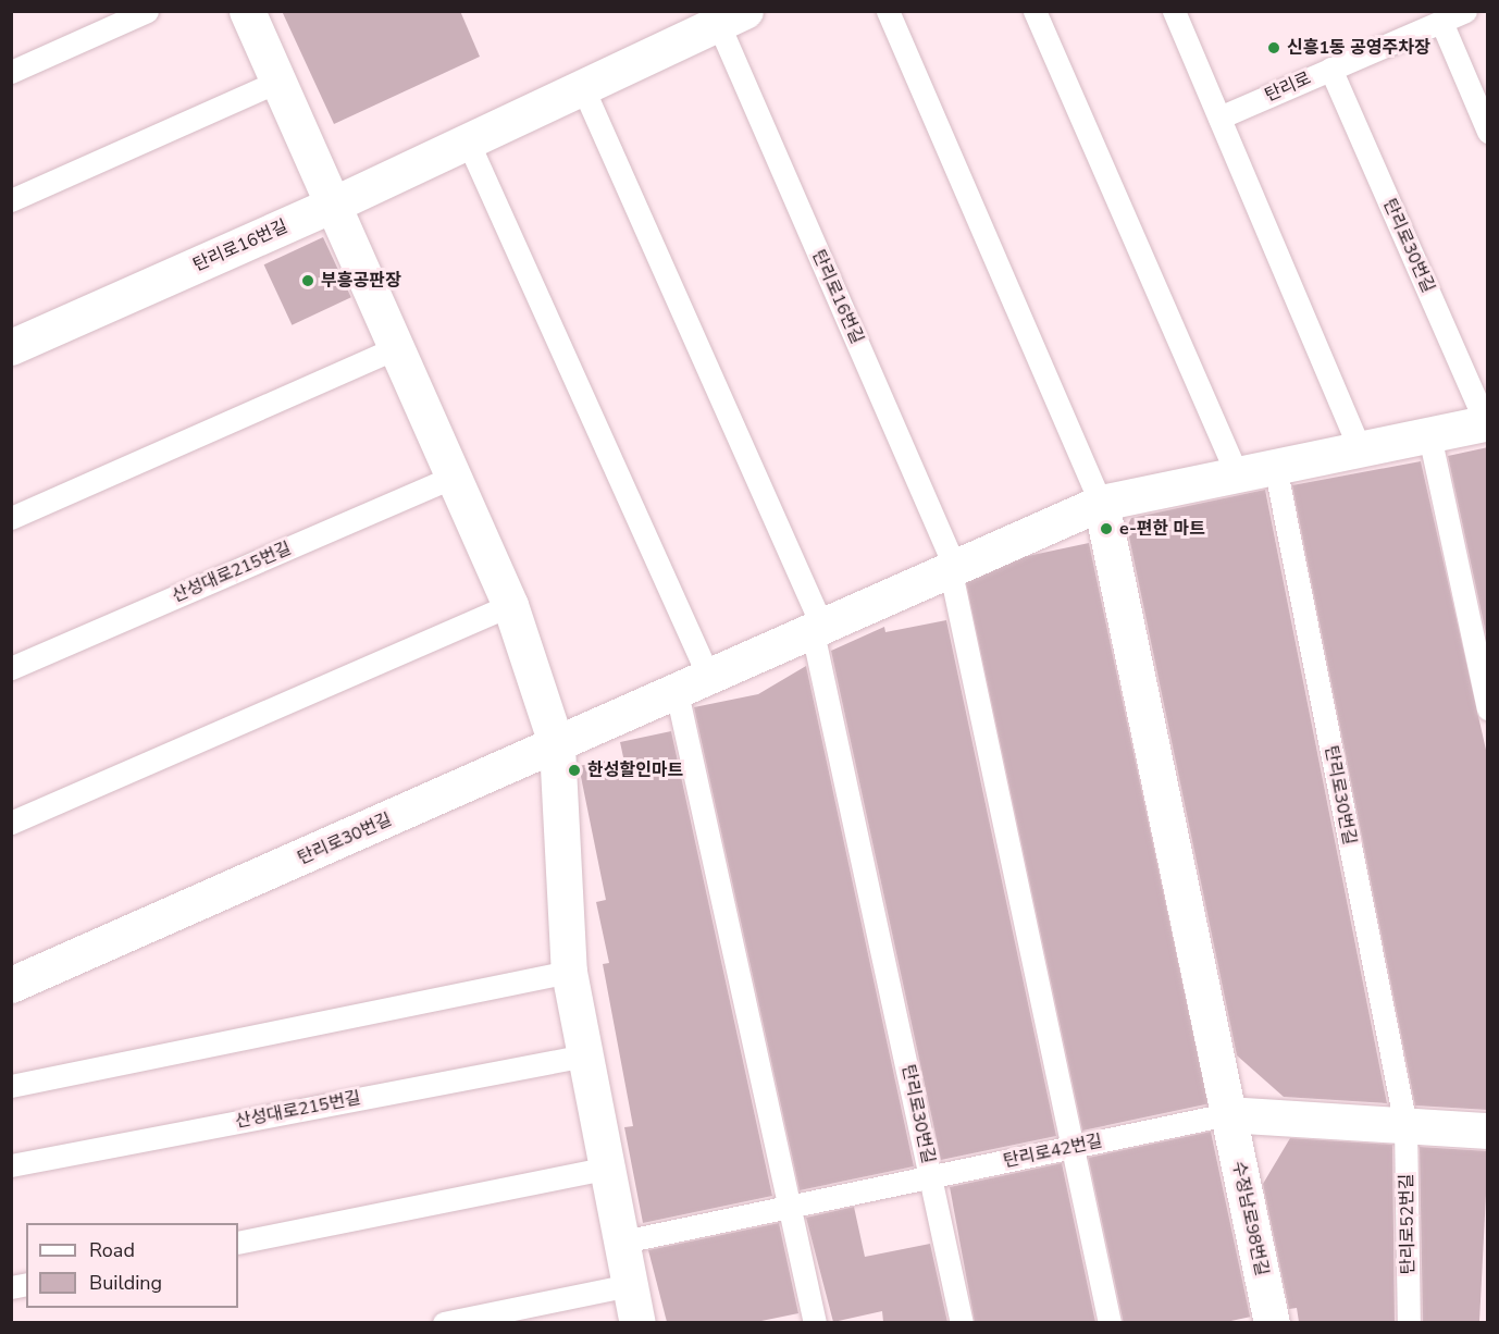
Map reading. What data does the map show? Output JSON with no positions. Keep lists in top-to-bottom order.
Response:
{
  "streets": {
    "street": [
      "탄리로16번길",
      "탄리로30번길",
      "탄리로42번길",
      "수정남로98번길"
    ],
    "lane": ["탄리로", "산성대로215번길", "탄리로52번길"]
  },
  "crossings": [
    ["탄리로", "탄리로30번길"],
    ["탄리로16번길", "탄리로30번길"],
    ["탄리로30번길", "탄리로42번길"],
    ["탄리로30번길", "탄리로52번길"],
    ["탄리로42번길", "수정남로98번길"],
    ["탄리로42번길", "탄리로52번길"]
  ],
  "places": [
    "신흥1동 공영주차장",
    "부흥공판장",
    "e-편한 마트",
    "한성할인마트"
  ],
  "legend": ["Road", "Building"]
}
